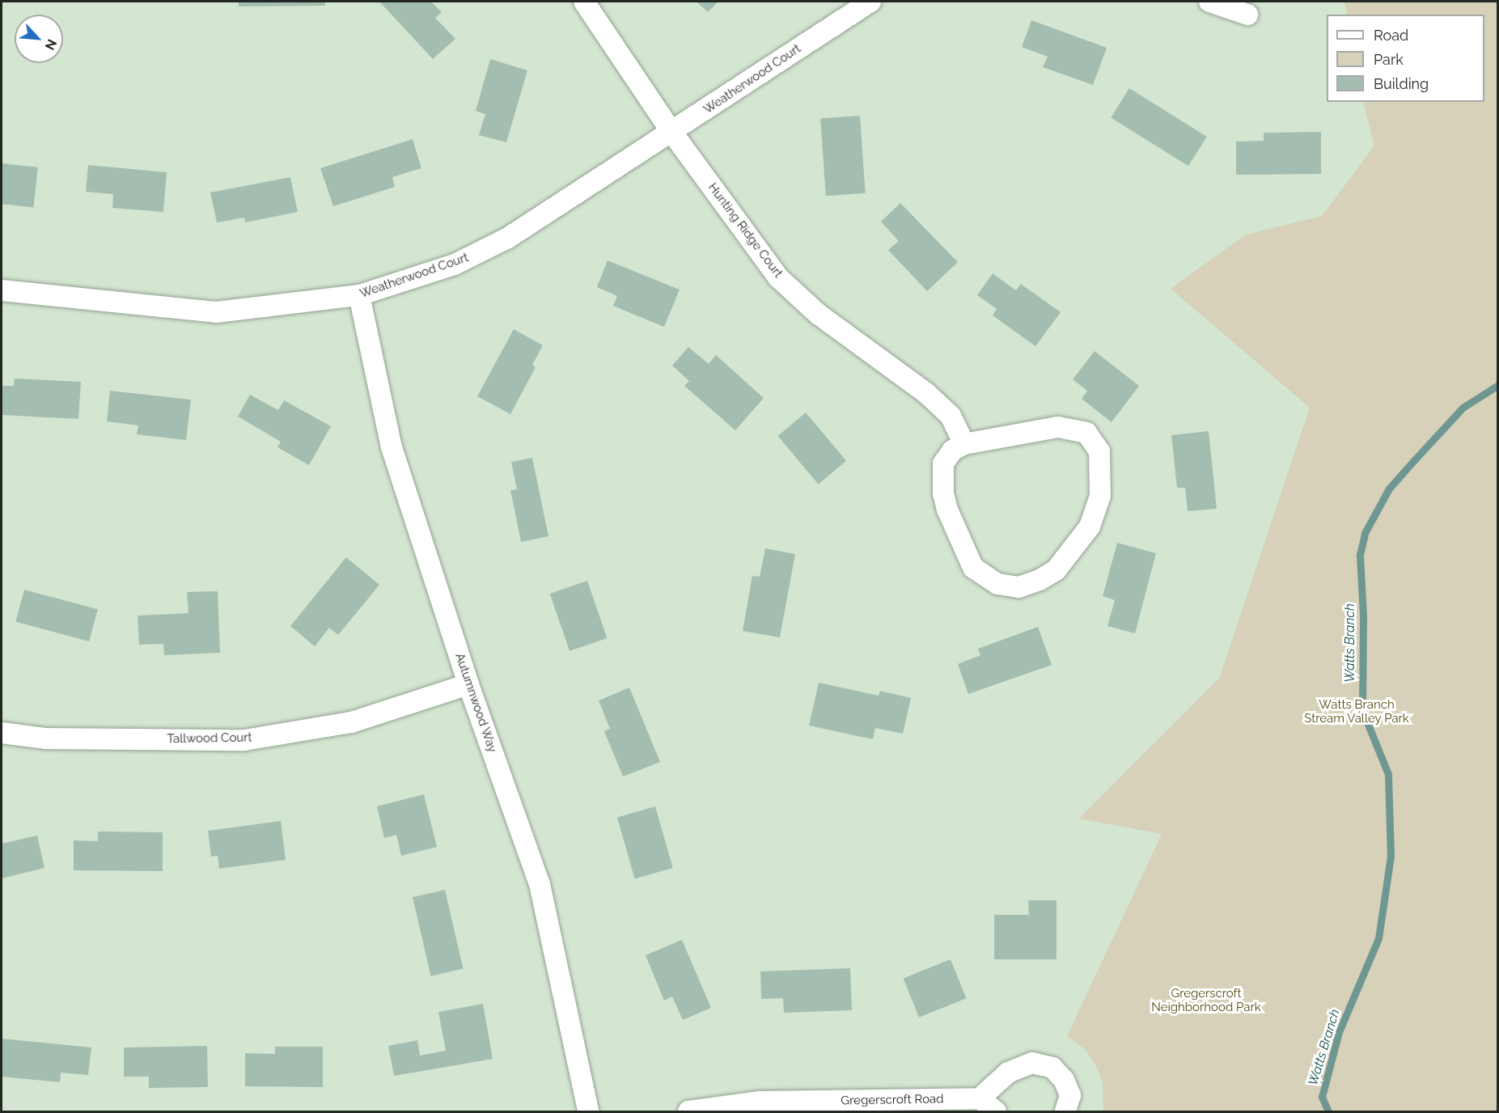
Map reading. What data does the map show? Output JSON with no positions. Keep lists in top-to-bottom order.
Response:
{
  "streets": {
    "street": [
      "Weatherwood Court",
      "Hunting Ridge Court",
      "Autumnwood Way",
      "Tallwood Court",
      "Gregerscroft Road"
    ]
  },
  "crossings": [
    ["Weatherwood Court", "Hunting Ridge Court"],
    ["Weatherwood Court", "Autumnwood Way"],
    ["Autumnwood Way", "Tallwood Court"]
  ],
  "water": ["Watts Branch"],
  "parks": ["Watts Branch Stream Valley Park", "Gregerscroft Neighborhood Park"],
  "legend": ["Road", "Park", "Building"],
  "north": "bottom right"
}
